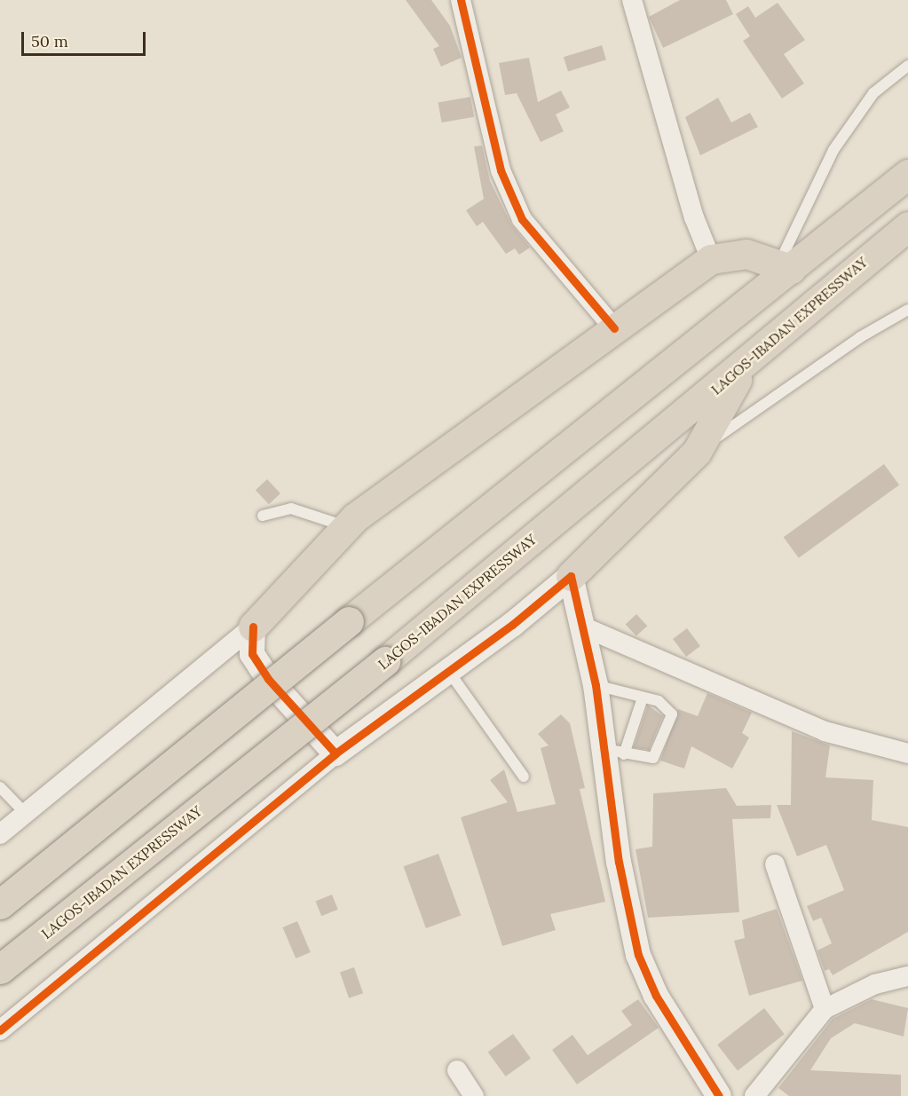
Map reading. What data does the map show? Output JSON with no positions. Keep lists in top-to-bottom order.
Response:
{
  "streets": {
    "highway": ["LAGOS-IBADAN EXPRESSWAY"]
  },
  "scale_bar": "50 m"
}
